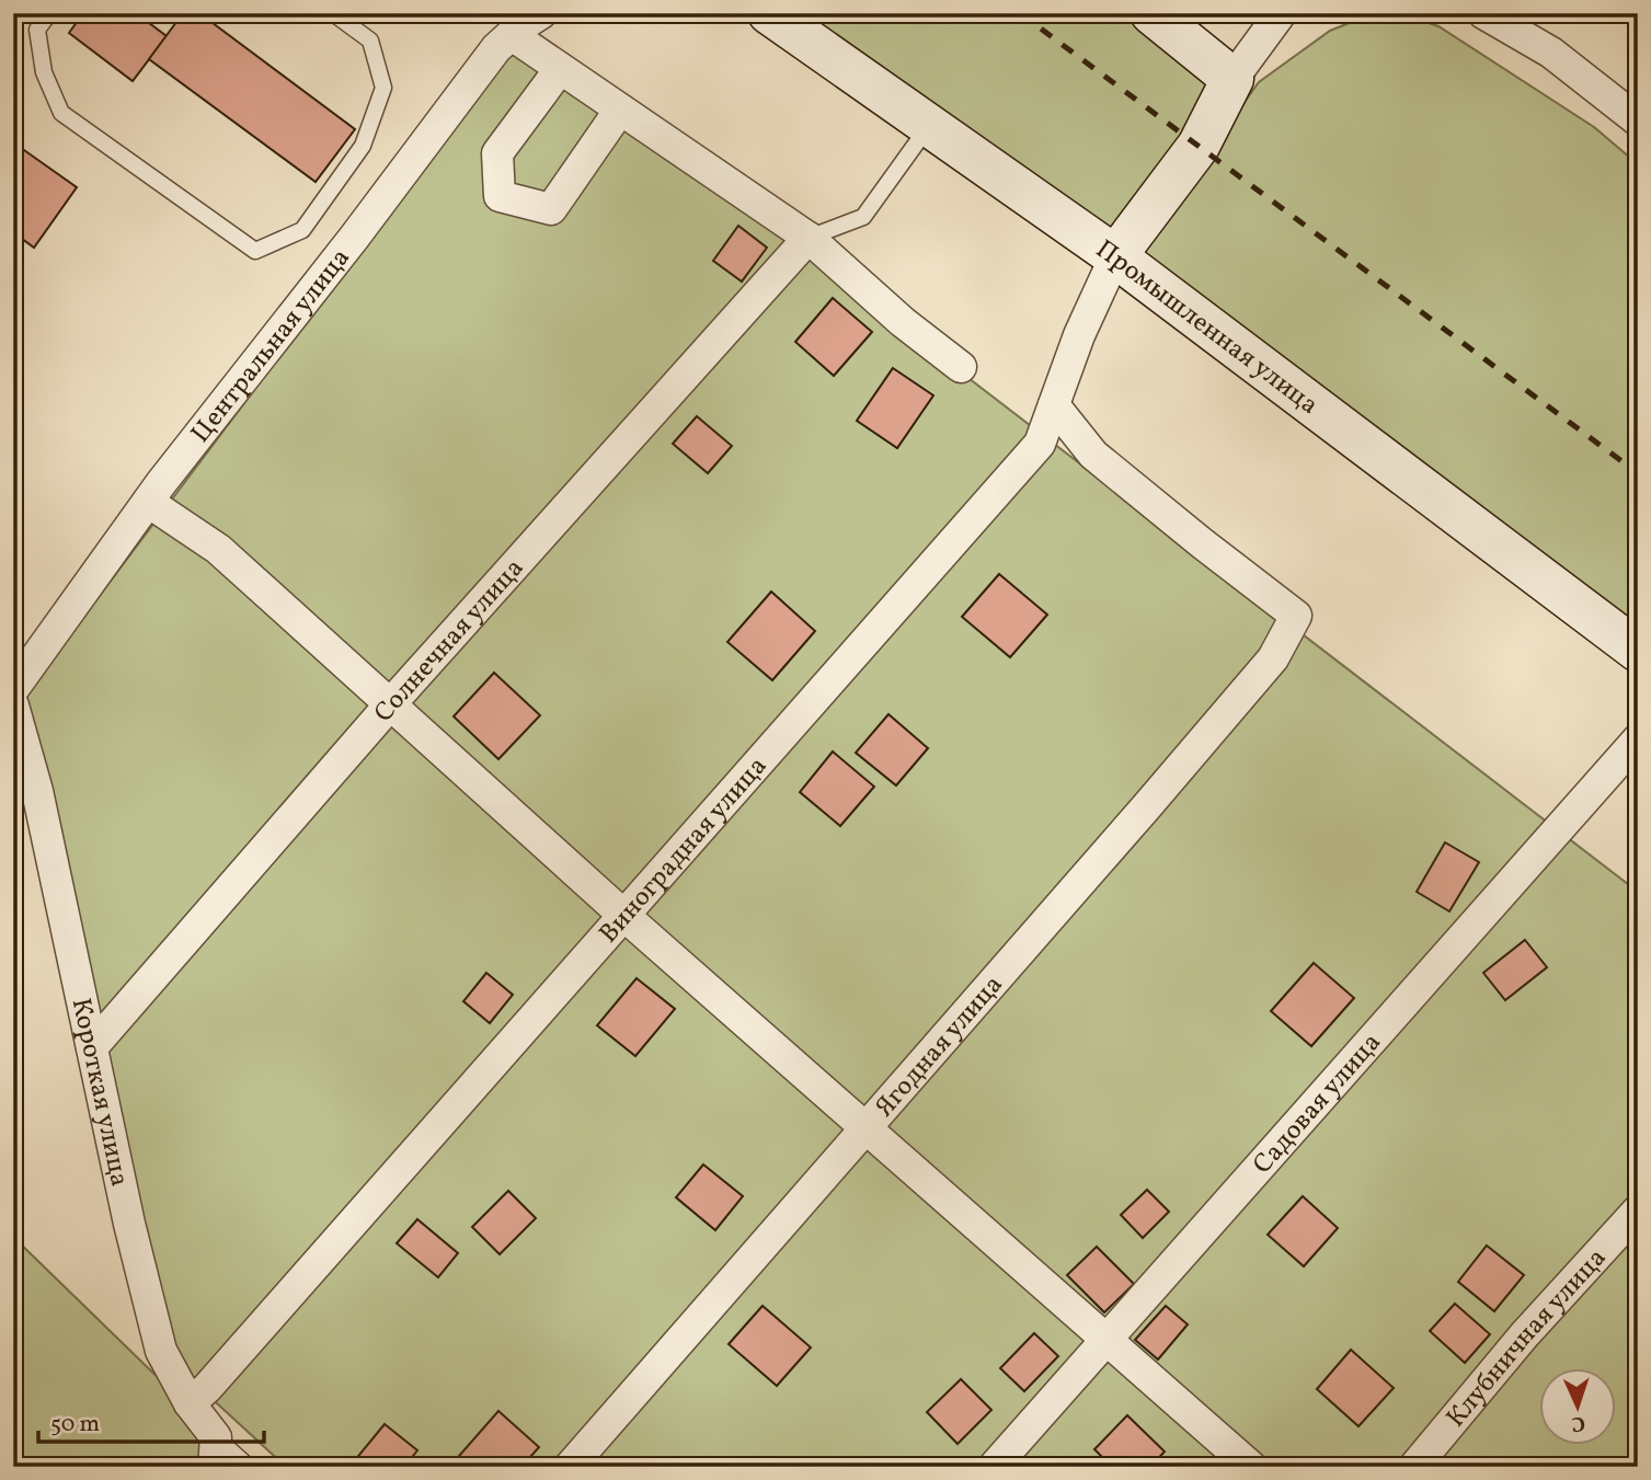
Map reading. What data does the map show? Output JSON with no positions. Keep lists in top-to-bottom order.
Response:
{
  "streets": {
    "street": [
      "Промышленная улица",
      "Центральная улица",
      "Солнечная улица",
      "Виноградная улица",
      "Ягодная улица",
      "Короткая улица",
      "Садовая улица",
      "Клубничная улица"
    ]
  },
  "crossings": [
    ["Промышленная улица", "Виноградная улица"],
    ["Солнечная улица", "Короткая улица"],
    ["Виноградная улица", "Ягодная улица"],
    ["Виноградная улица", "Короткая улица"]
  ],
  "scale_bar": "50 m",
  "north": "bottom"
}
